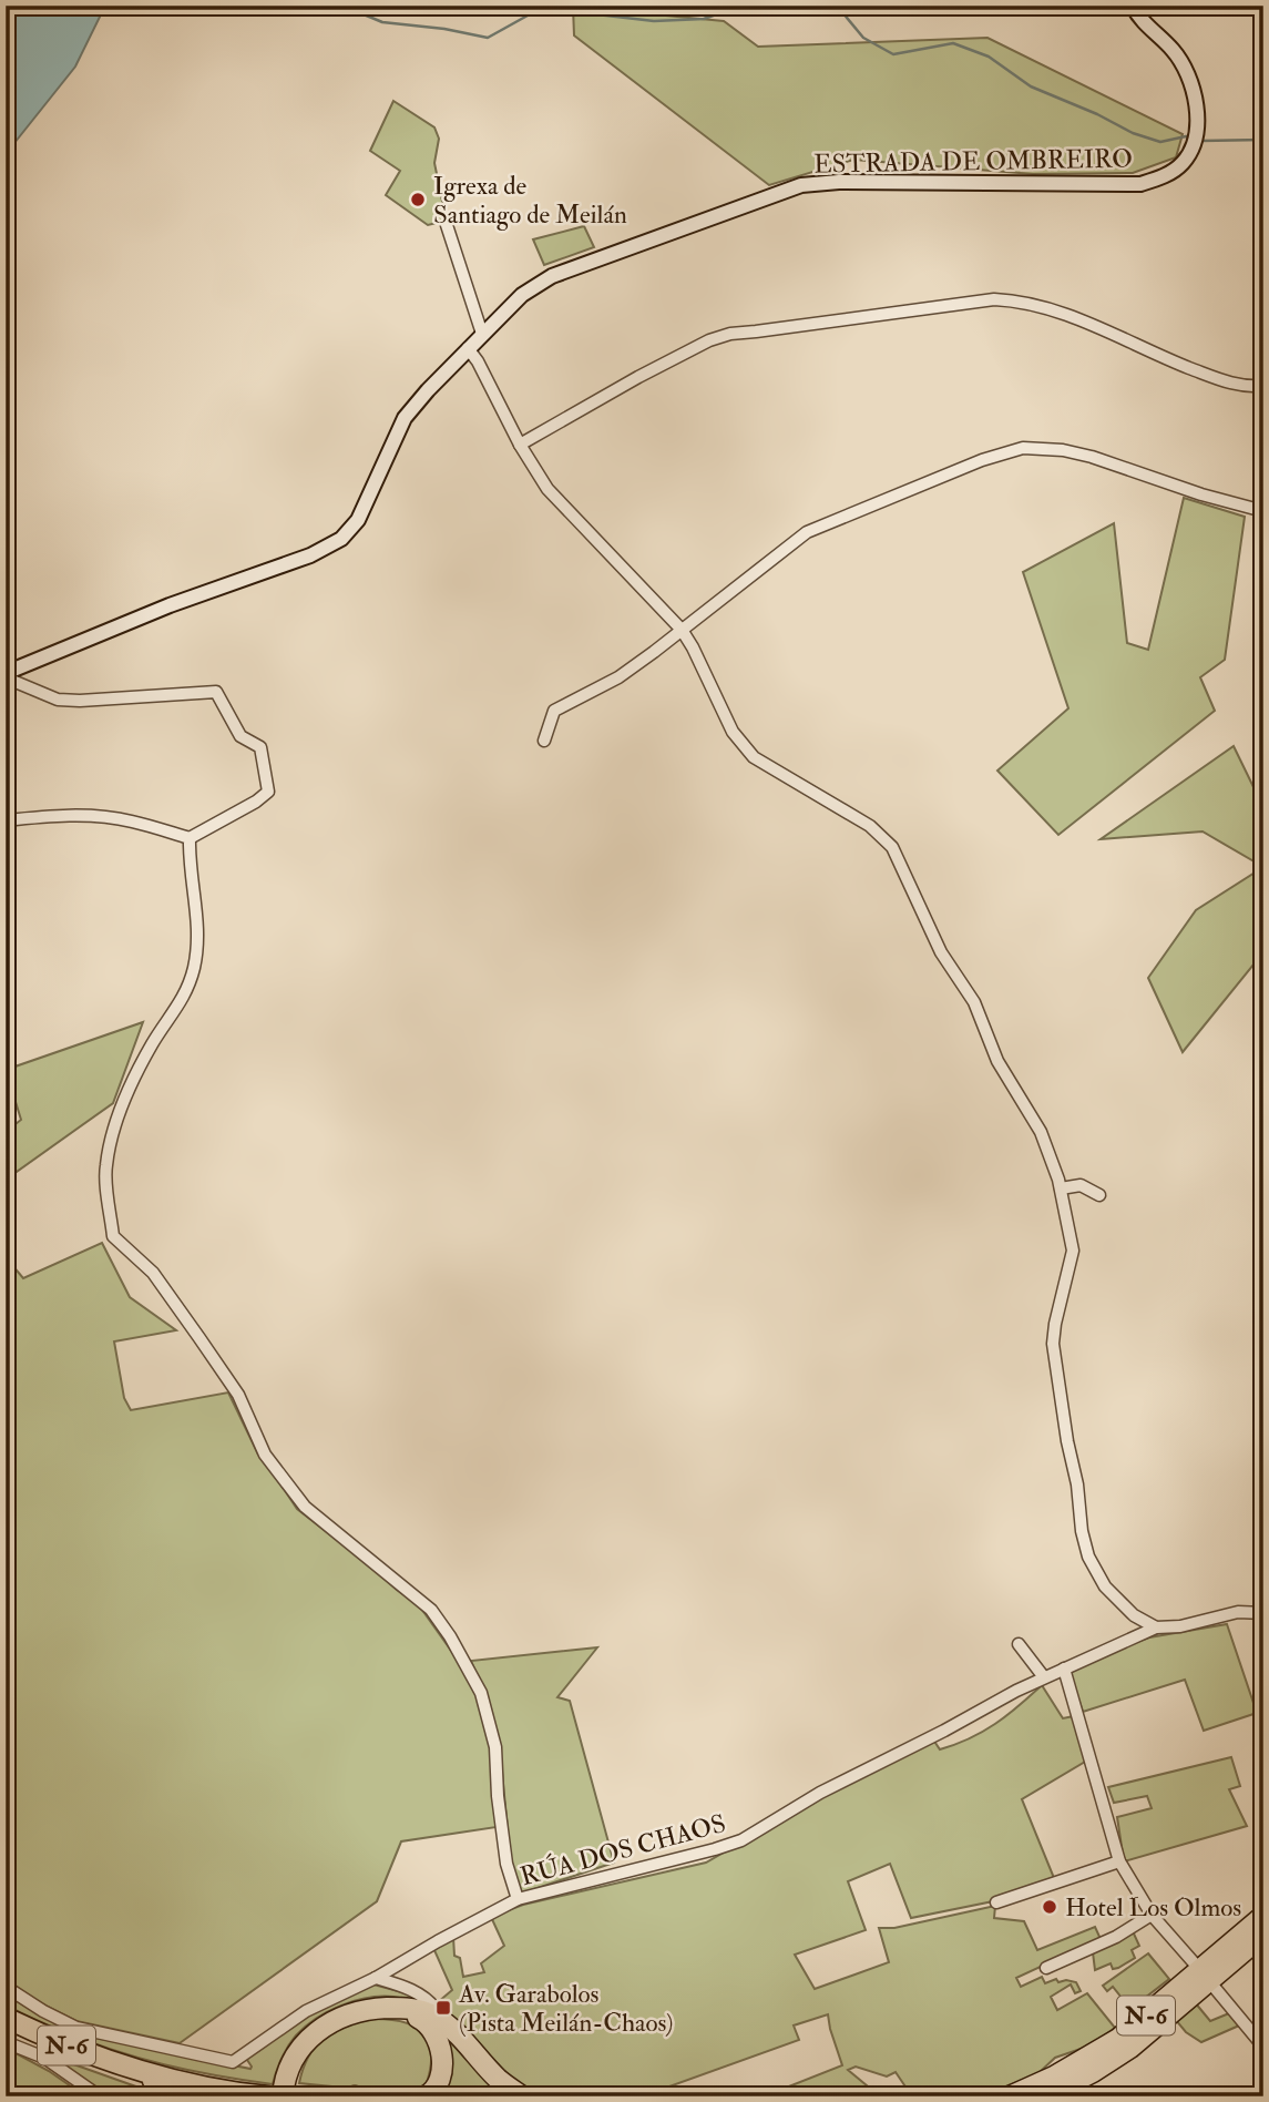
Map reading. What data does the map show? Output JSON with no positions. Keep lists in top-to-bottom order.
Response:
{
  "streets": {
    "highway": ["N-6"],
    "street": ["ESTRADA DE OMBREIRO", "RÚA DOS CHAOS"]
  },
  "places": {
    "other": ["Igrexa de Santiago de Meilán", "Hotel Los Olmos"],
    "transit": ["Av. Garabolos (Pista Meilán-Chaos)"]
  }
}
